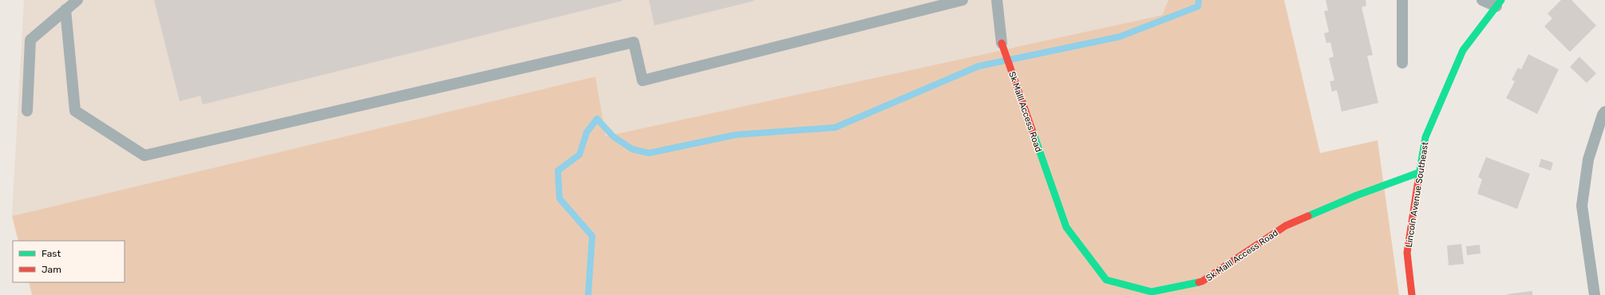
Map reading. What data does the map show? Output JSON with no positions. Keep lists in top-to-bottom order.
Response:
{
  "streets": {
    "street": ["Sk Malll Access Road", "Lincoln Avenue Southeast"]
  },
  "crossings": [
    ["Sk Malll Access Road", "Lincoln Avenue Southeast"]
  ],
  "legend": ["Fast", "Jam"]
}
